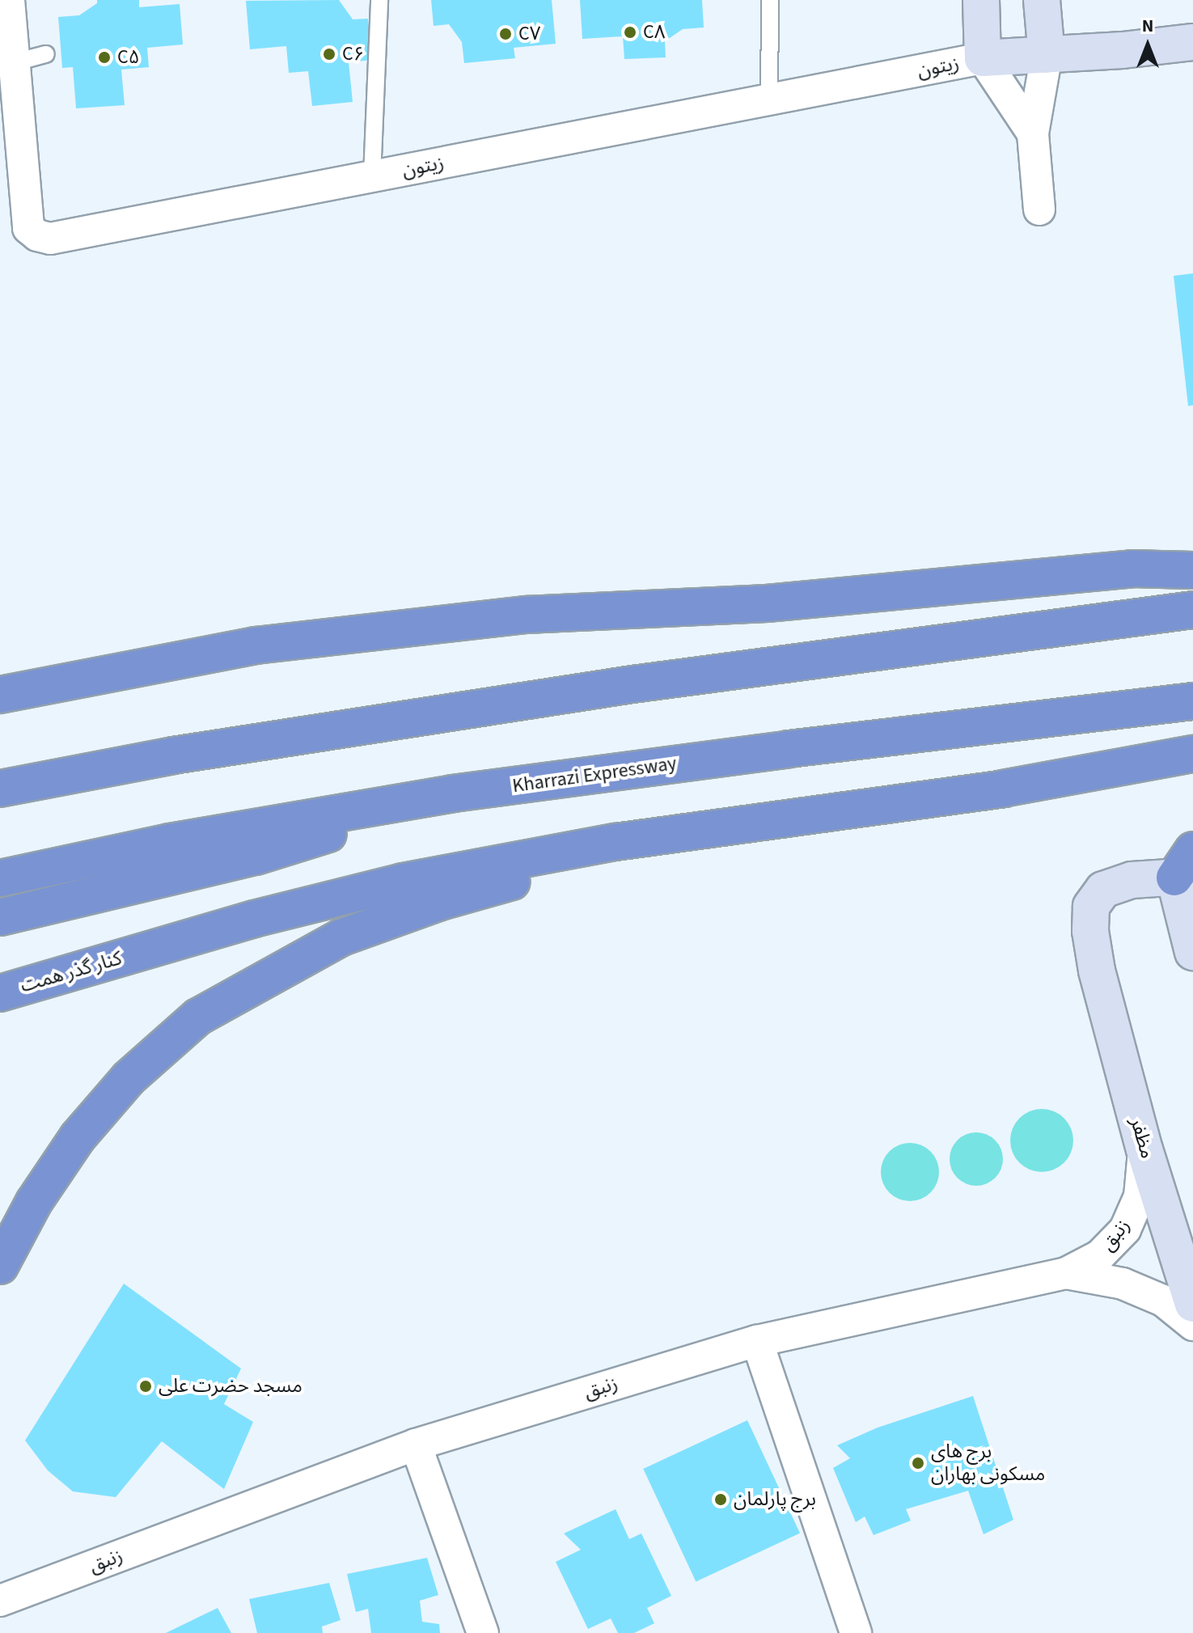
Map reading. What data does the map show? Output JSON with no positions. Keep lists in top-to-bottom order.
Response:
{
  "streets": {
    "highway": ["Kharrazi Expressway", "کنار گذر همت"],
    "street": ["زیتون", "مظفر", "زنبق"]
  },
  "crossings": [
    ["مظفر", "زنبق"]
  ],
  "places": [
    "C۸",
    "C۷",
    "C۶",
    "C۵",
    "مسجد حضرت علی",
    "برج های مسکونی بهاران",
    "برج پارلمان"
  ],
  "north": "top"
}
